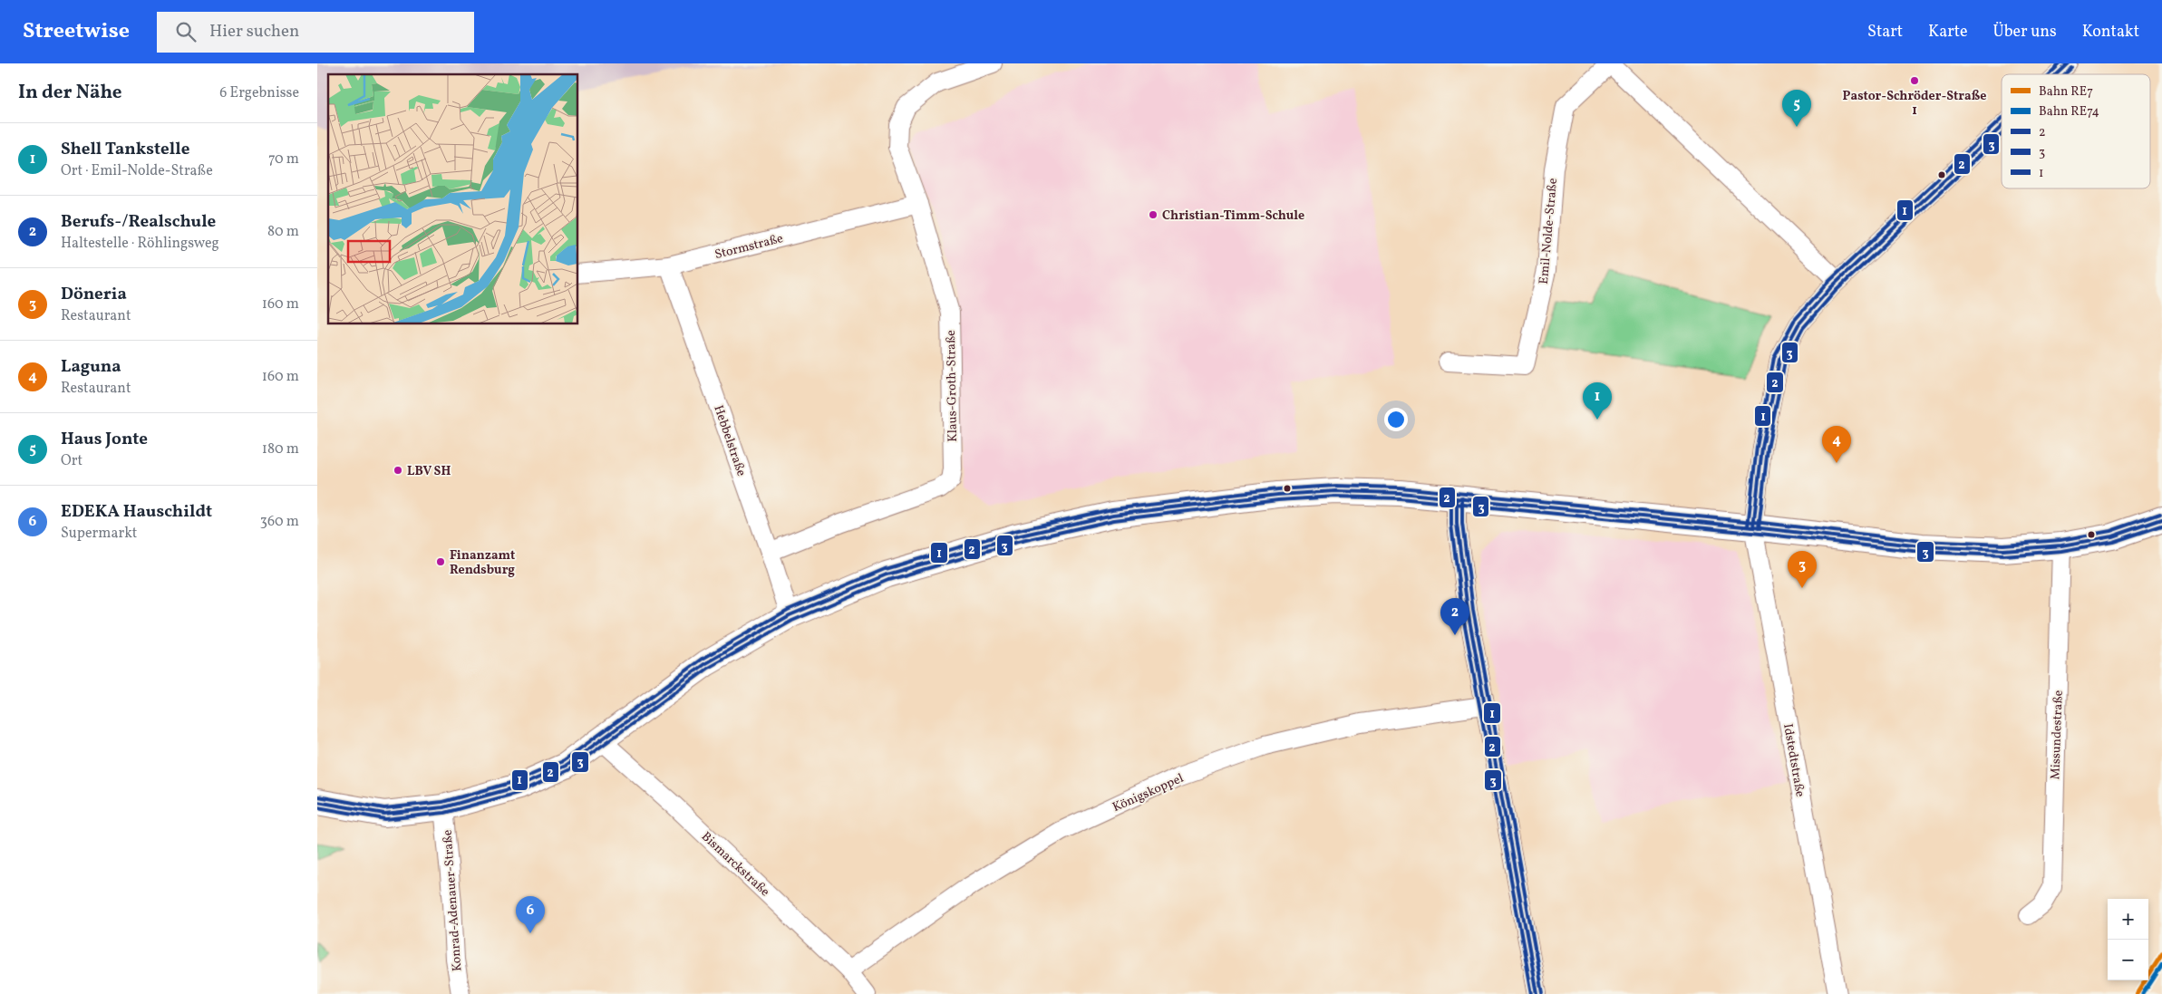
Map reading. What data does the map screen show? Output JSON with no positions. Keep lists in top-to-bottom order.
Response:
{
  "streets": {
    "street": [
      "Emil-Nolde-Straße",
      "Stormstraße",
      "Klaus-Groth-Straße",
      "Hebbelstraße",
      "Missundestraße",
      "Idstedtstraße",
      "Königskoppel",
      "Bismarckstraße",
      "Konrad-Adenauer-Straße"
    ]
  },
  "crossings": [
    ["Stormstraße", "Klaus-Groth-Straße"],
    ["Stormstraße", "Hebbelstraße"],
    ["Klaus-Groth-Straße", "Hebbelstraße"],
    ["Königskoppel", "Bismarckstraße"]
  ],
  "places": [
    "Pastor-Schröder-Straße 1",
    "Christian-Timm-Schule",
    "LBV SH",
    "Finanzamt Rendsburg"
  ],
  "lines": [
    "transit line 2",
    "transit line 1",
    "transit line 3",
    "rail line RE7",
    "rail line RE74"
  ],
  "legend": [
    "Bahn RE7",
    "Bahn RE74",
    "2",
    "3",
    "1"
  ],
  "page": {
    "header": "Streetwise",
    "search": "Hier suchen",
    "nav": [
      "Start",
      "Karte",
      "Über uns",
      "Kontakt"
    ],
    "heading": ["In der Nähe", "6 Ergebnisse"],
    "pins": [
      "5",
      "1",
      "4",
      "3",
      "2",
      "6"
    ],
    "list": [
      {
        "mark": "1",
        "name": "Shell Tankstelle",
        "note": "Ort · Emil-Nolde-Straße",
        "value": "70 m"
      },
      {
        "mark": "2",
        "name": "Berufs-/Realschule",
        "note": "Haltestelle · Röhlingsweg",
        "value": "80 m"
      },
      {
        "mark": "3",
        "name": "Döneria",
        "note": "Restaurant",
        "value": "160 m"
      },
      {
        "mark": "4",
        "name": "Laguna",
        "note": "Restaurant",
        "value": "160 m"
      },
      {
        "mark": "5",
        "name": "Haus Jonte",
        "note": "Ort",
        "value": "180 m"
      },
      {
        "mark": "6",
        "name": "EDEKA Hauschildt",
        "note": "Supermarkt",
        "value": "360 m"
      }
    ],
    "map_buttons": ["+", "−"]
  }
}
